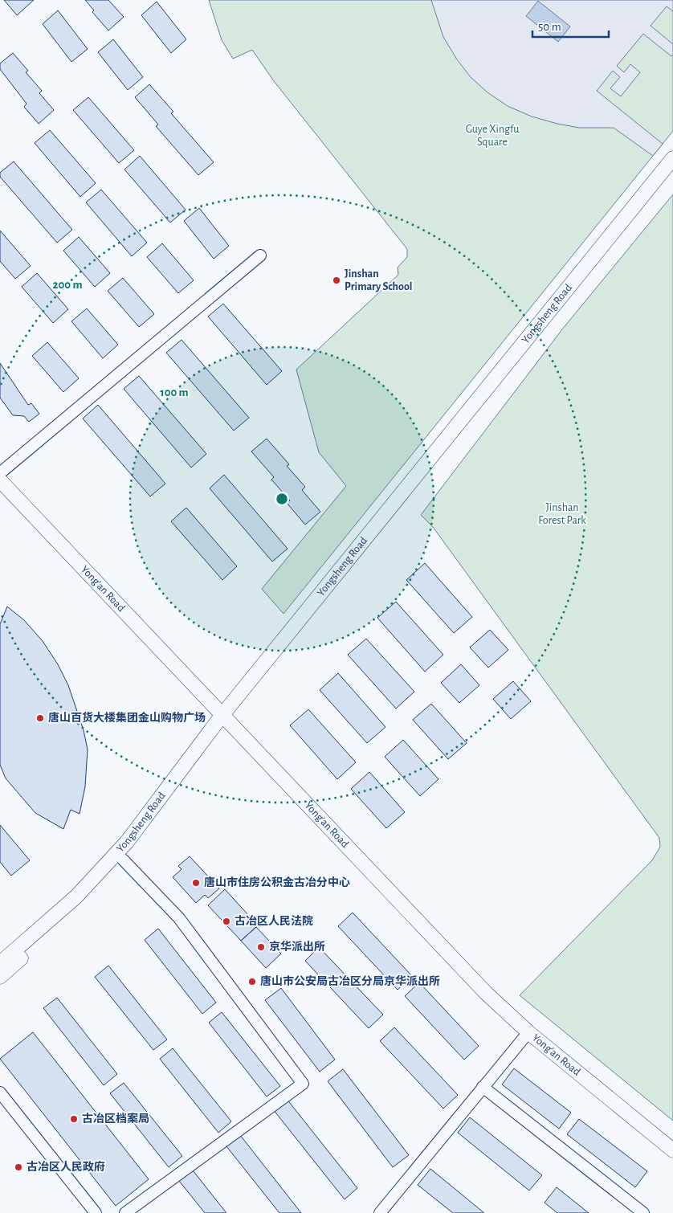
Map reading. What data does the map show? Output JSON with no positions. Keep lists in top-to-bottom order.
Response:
{
  "streets": {
    "main road": ["Yongsheng Road", "Yong'an Road"]
  },
  "crossings": [
    ["Yongsheng Road", "Yong'an Road"]
  ],
  "parks": ["Guye Xingfu Square", "Jinshan Forest Park"],
  "places": [
    "Jinshan Primary School",
    "唐山百货大楼集团金山购物广场",
    "唐山市住房公积金古冶分中心",
    "古冶区人民法院",
    "京华派出所",
    "唐山市公安局古冶区分局京华派出所",
    "古冶区档案局",
    "古冶区人民政府"
  ],
  "scale_bar": "50 m",
  "rings": ["200 m", "100 m"]
}
